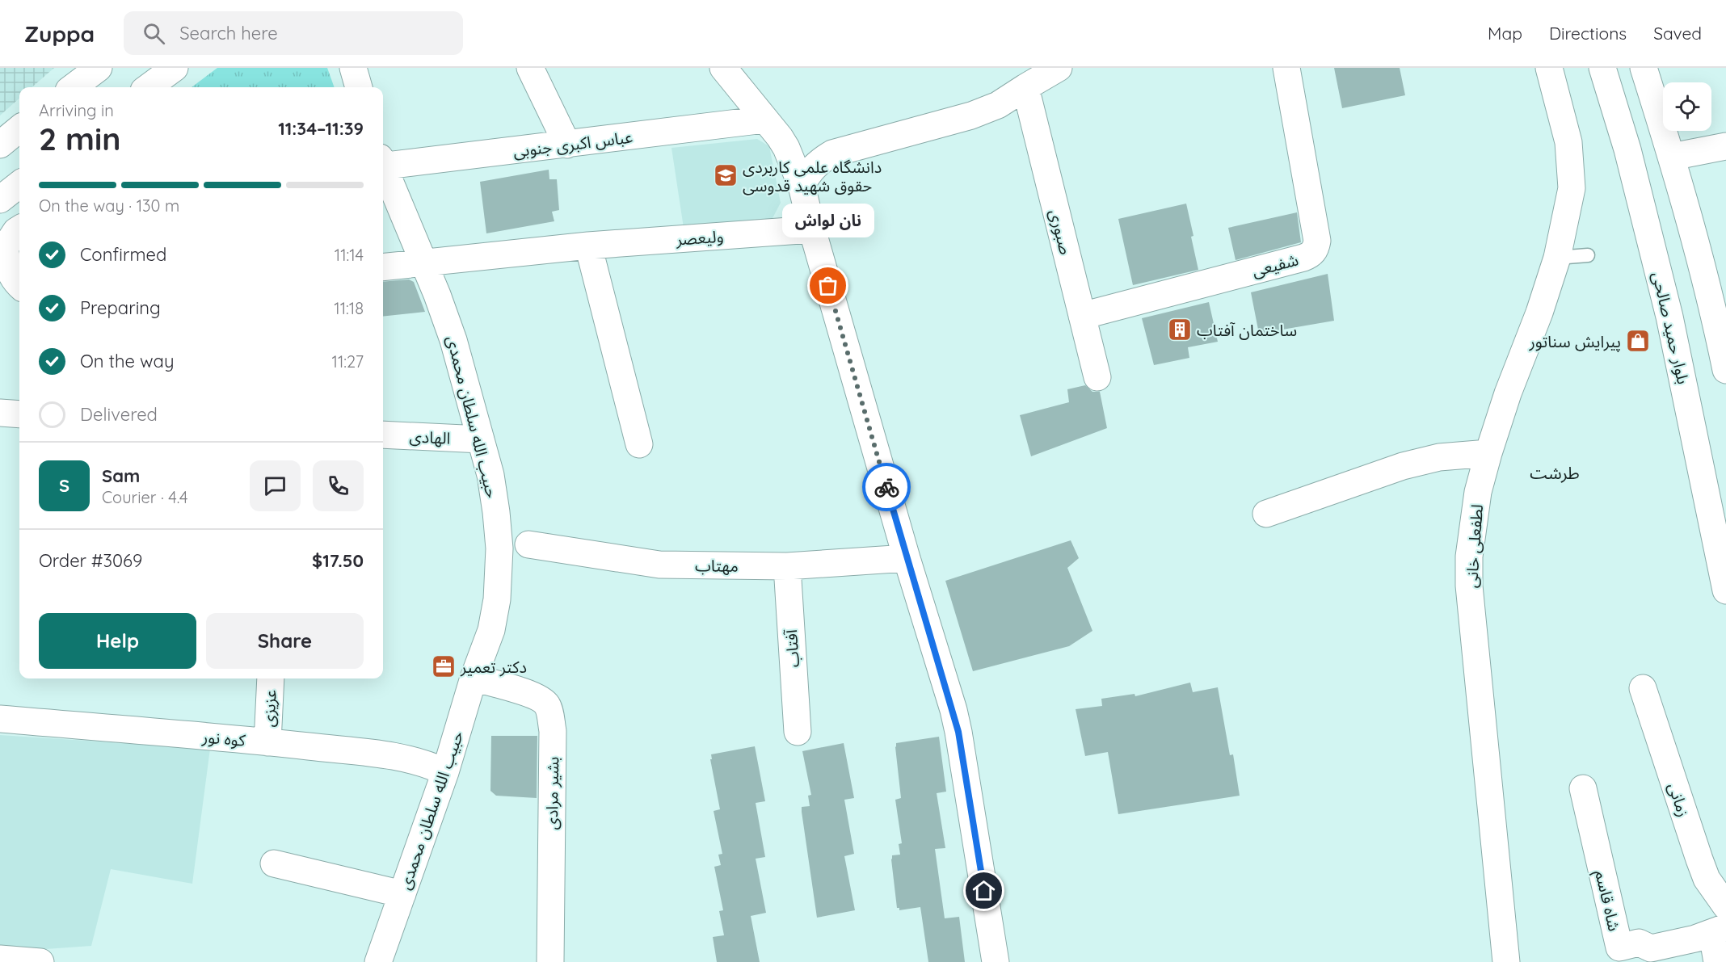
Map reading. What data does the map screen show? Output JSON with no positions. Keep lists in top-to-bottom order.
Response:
{
  "streets": {
    "street": [
      "عباس اکبری جنوبی",
      "صبوری",
      "ولیعصر",
      "شفیعی",
      "بلوار حمید صالحی",
      "حبیب الله سلطان محمدی",
      "الهادی",
      "لطفعلی خانی",
      "مهتاب",
      "آفتاب",
      "عزیزی",
      "کوه نور",
      "بشیر مرادی",
      "زمانی",
      "شاه قاسم"
    ]
  },
  "crossings": [
    ["صبوری", "شفیعی"],
    ["ولیعصر", "حبیب الله سلطان محمدی"],
    ["حبیب الله سلطان محمدی", "الهادی"],
    ["حبیب الله سلطان محمدی", "کوه نور"],
    ["حبیب الله سلطان محمدی", "بشیر مرادی"],
    ["مهتاب", "آفتاب"],
    ["عزیزی", "کوه نور"]
  ],
  "districts": ["طرشت"],
  "places": {
    "school or university": ["دانشگاه علمی کاربردی حقوق شهید قدوسی"],
    "other": ["نان لواش"],
    "building": ["ساختمان آفتاب"],
    "shop": ["پیرایش سناتور"],
    "office": ["دکتر تعمیر"]
  },
  "page": {
    "header": "Zuppa",
    "search": "Search here",
    "nav": ["Map", "Directions", "Saved"],
    "heading": ["2 min", "Arriving in", "11:34–11:39"],
    "panel": [
      "Sam",
      "Courier · 4.4",
      "Order #3069",
      "$17.50"
    ],
    "bar": "On the way · 130 m",
    "bubble": "نان لواش",
    "list": [
      ["Confirmed", "11:14"],
      ["Preparing", "11:18"],
      ["On the way", "11:27"],
      "Delivered"
    ],
    "round": "S",
    "buttons": ["Help", "Share"]
  }
}
